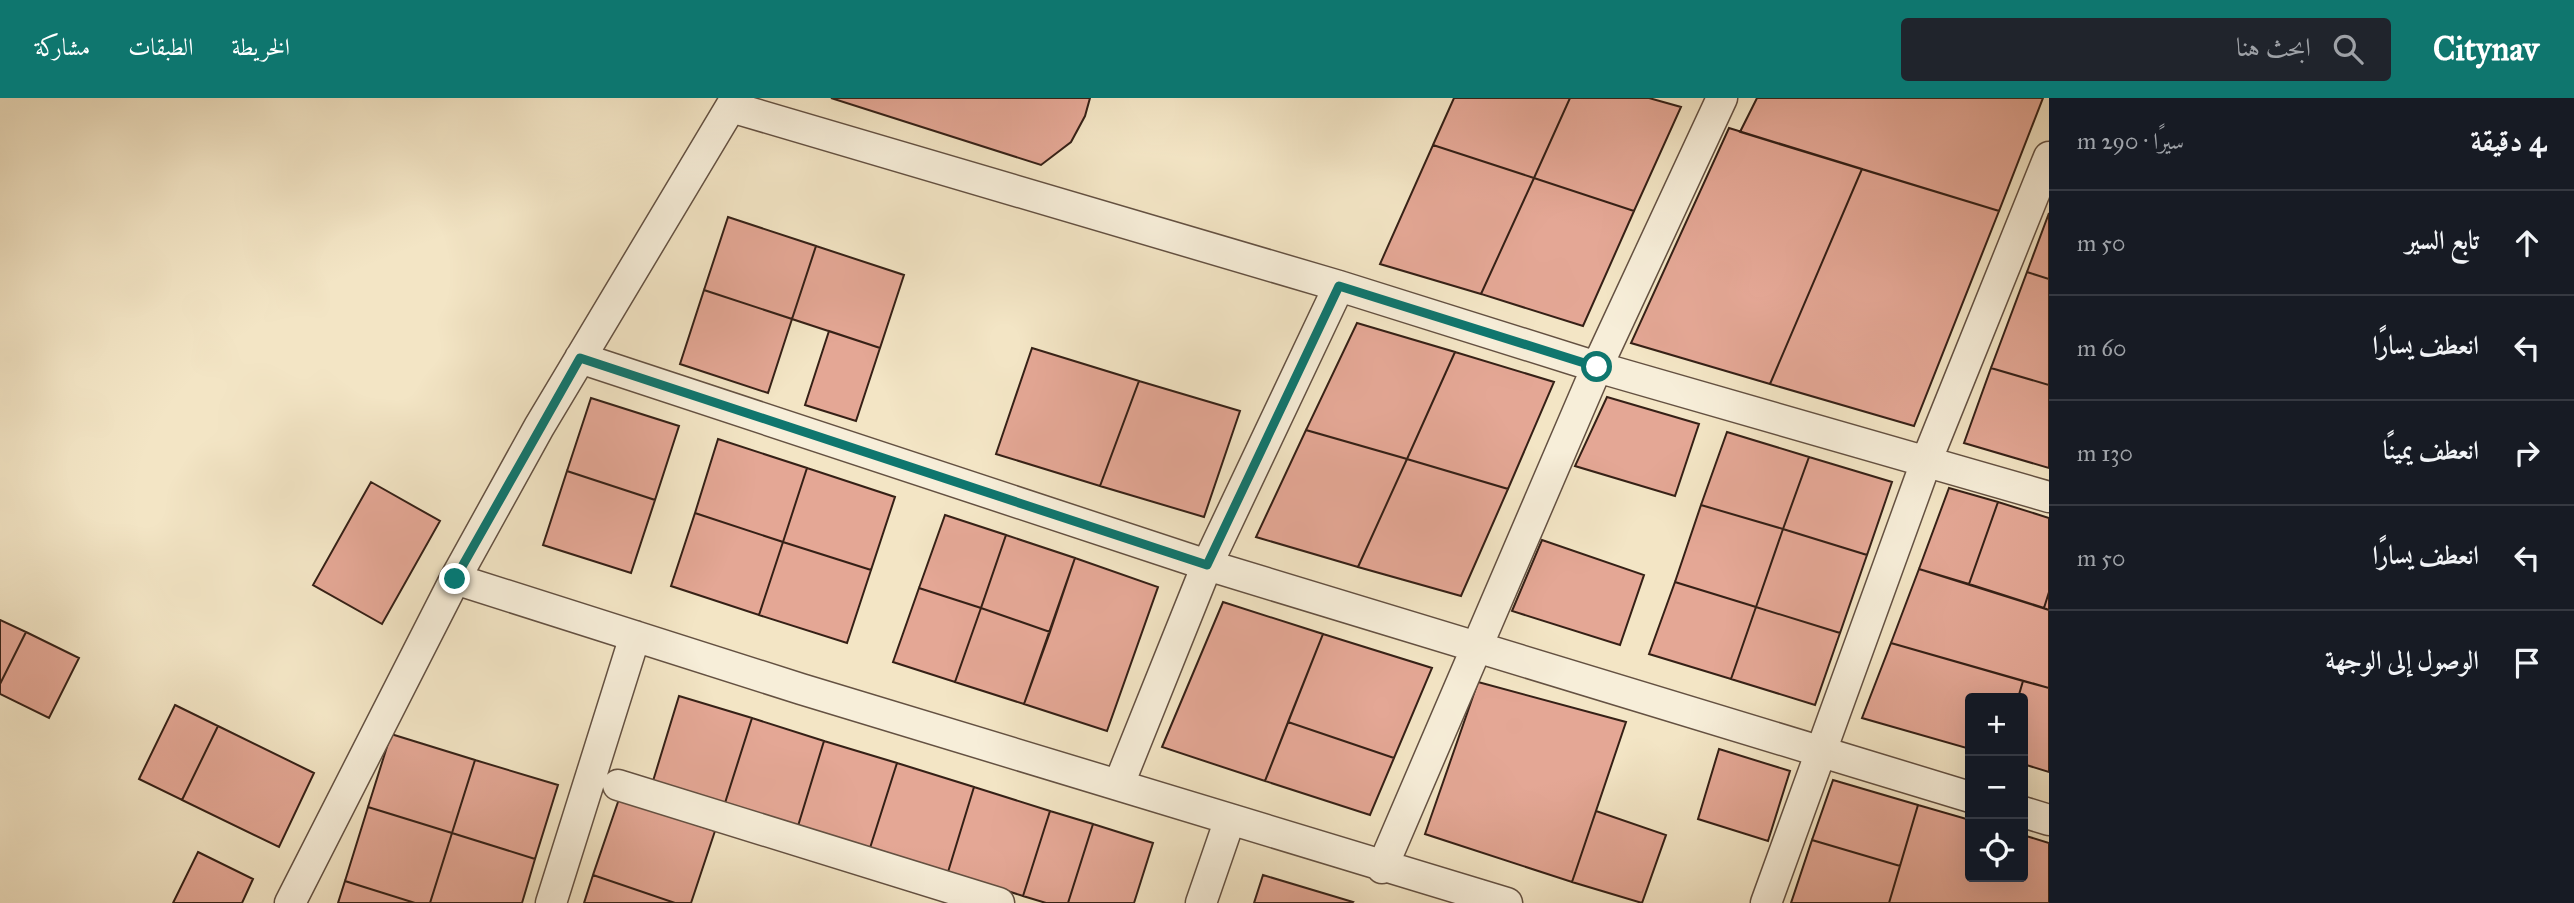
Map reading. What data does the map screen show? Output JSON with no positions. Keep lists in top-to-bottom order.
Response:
{
  "page": {
    "header": "Citynav",
    "search": "ابحث هنا",
    "nav": ["الخريطة", "الطبقات", "مشاركة"],
    "heading": ["4 دقيقة", "سيرًا · 290 m"],
    "list": [
      ["تابع السير", "50 m"],
      ["انعطف يسارًا", "60 m"],
      ["انعطف يمينًا", "130 m"],
      ["انعطف يسارًا", "50 m"],
      "الوصول إلى الوجهة"
    ],
    "map_buttons": ["+", "−"]
  }
}
